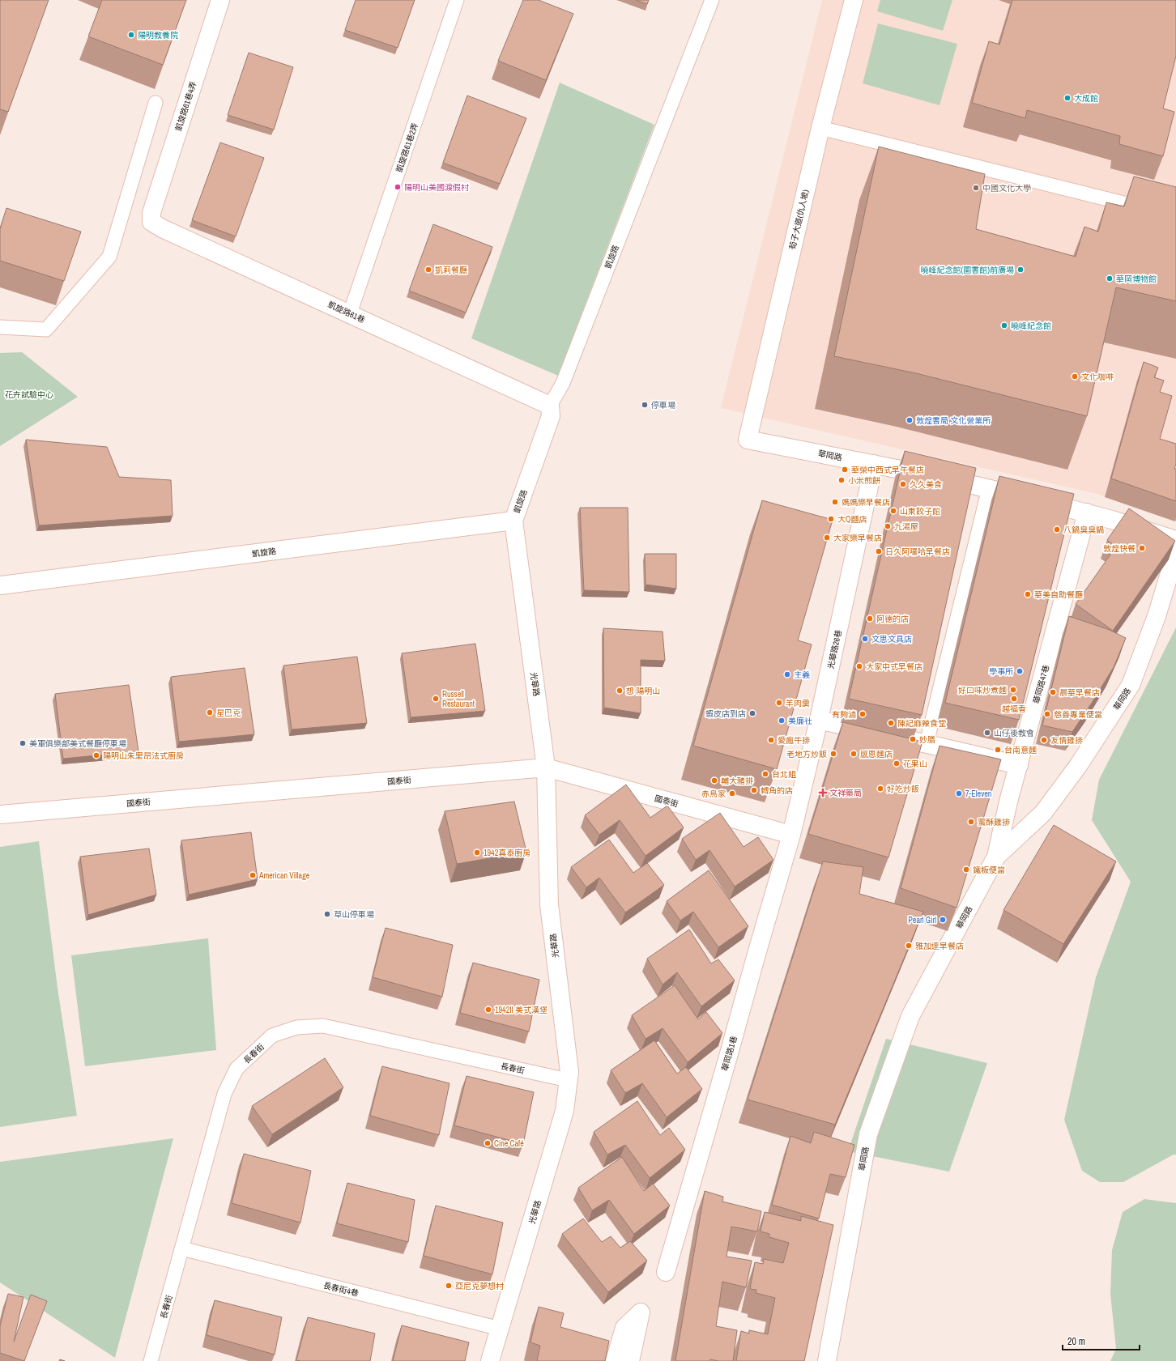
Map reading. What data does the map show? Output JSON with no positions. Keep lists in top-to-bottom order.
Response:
{
  "streets": {
    "street": [
      "凱旋路61巷4弄",
      "荀子大道(仇人坡)",
      "凱旋路",
      "凱旋路61巷",
      "華岡路",
      "光華路26巷",
      "光華路",
      "華岡路47巷",
      "國泰街",
      "華岡路1巷"
    ],
    "lane": ["凱旋路61巷2弄", "長春街", "長春街4巷"]
  },
  "crossings": [
    ["凱旋路61巷4弄", "凱旋路61巷"],
    ["凱旋路61巷2弄", "凱旋路61巷"],
    ["荀子大道(仇人坡)", "華岡路"],
    ["凱旋路", "凱旋路61巷"],
    ["凱旋路", "光華路"],
    ["華岡路", "光華路26巷"],
    ["華岡路", "華岡路47巷"],
    ["光華路26巷", "國泰街"],
    ["光華路26巷", "華岡路1巷"],
    ["光華路", "國泰街"],
    ["光華路", "長春街"],
    ["光華路", "長春街4巷"],
    ["國泰街", "華岡路1巷"],
    ["長春街", "長春街4巷"]
  ],
  "parks": ["花卉試驗中心"],
  "places": {
    "other": [
      "陽明教養院",
      "大成館",
      "陽明山美國渡假村",
      "中國文化大學",
      "凱莉餐廳",
      "曉峰紀念館(圖書館)前廣場",
      "華岡博物館",
      "曉峰紀念館",
      "文化咖啡",
      "停車場",
      "敦煌書局 文化營業所",
      "華榮中西式早午餐店",
      "小米煎餅",
      "久久美食",
      "媽媽樂早餐店",
      "山東餃子館",
      "大Q麵店",
      "九湯屋",
      "八鍋臭臭鍋",
      "大家樂早餐店",
      "敦煌快餐",
      "日久阿囉哈早餐店",
      "華美自助餐廳",
      "阿德的店",
      "文思文具店",
      "大家中式早餐店",
      "學事所",
      "主義",
      "好口味炒煮麵",
      "想 陽明山",
      "晨華早餐店",
      "Russell Restaurant",
      "越福香",
      "羊肉羹",
      "星巴克",
      "蝦皮店到店",
      "有夠滷",
      "慈善專業便當",
      "美廉社",
      "陳記麻辣食堂",
      "山仔後教會",
      "妙膳",
      "愛瘋牛排",
      "友情雞排",
      "美軍俱樂部美式餐廳停車場",
      "台南意麵",
      "老地方炒飯",
      "感恩麵店",
      "陽明山朱里昂法式廚房",
      "花果山",
      "台北組",
      "輔大豬排",
      "好吃炒飯",
      "轉角的店",
      "赤鳥家",
      "7-Eleven",
      "蜜酥雞排",
      "1942真泰廚房",
      "鐵板便當",
      "American Village",
      "草山停車場",
      "Pearl Girl",
      "雅加達早餐店",
      "1942II 美式漢堡",
      "Cine Café",
      "亞尼克夢想村"
    ],
    "health": ["文祥藥局"]
  },
  "scale_bar": "20 m"
}
